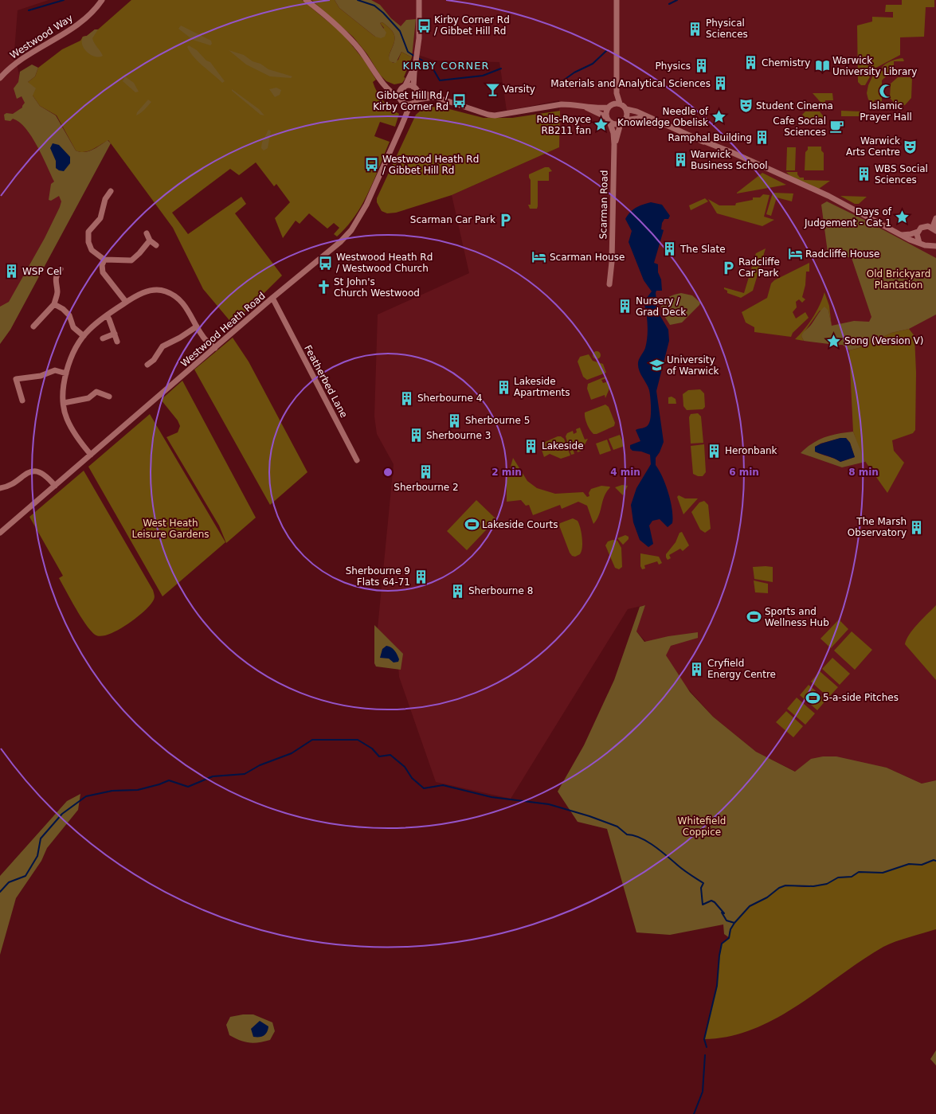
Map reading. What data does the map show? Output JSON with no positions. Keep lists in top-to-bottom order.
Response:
{
  "streets": {
    "street": [
      "Westwood Way",
      "Scarman Road",
      "Westwood Heath Road",
      "Featherbed Lane"
    ]
  },
  "crossings": [
    ["Westwood Heath Road", "Featherbed Lane"]
  ],
  "districts": ["KIRBY CORNER"],
  "parks": ["Old Brickyard Plantation", "West Heath Leisure Gardens", "Whitefield Coppice"],
  "places": {
    "bus stop": [
      "Kirby Corner Rd / Gibbet Hill Rd",
      "Gibbet Hill Rd / Kirby Corner Rd",
      "Westwood Heath Rd / Gibbet Hill Rd",
      "Westwood Heath Rd / Westwood Church"
    ],
    "building": [
      "Physical Sciences",
      "Chemistry",
      "Physics",
      "Materials and Analytical Sciences",
      "Ramphal Building",
      "Warwick Business School",
      "WBS Social Sciences",
      "The Slate",
      "WSP Cel",
      "Nursery / Grad Deck",
      "Lakeside Apartments",
      "Sherbourne 4",
      "Sherbourne 5",
      "Sherbourne 3",
      "Lakeside",
      "Heronbank",
      "Sherbourne 2",
      "The Marsh Observatory",
      "Sherbourne 9 Flats 64-71",
      "Sherbourne 8",
      "Cryfield Energy Centre"
    ],
    "library": ["Warwick University Library"],
    "bar": ["Varsity"],
    "mosque": ["Islamic Prayer Hall"],
    "theatre": ["Student Cinema", "Warwick Arts Centre"],
    "place": [
      "Needle of Knowledge Obelisk",
      "Rolls-Royce RB211 fan",
      "Days of Judgement - Cat 1",
      "Song (Version V)"
    ],
    "cafe": ["Cafe Social Sciences"],
    "parking": ["Scarman Car Park", "Radcliffe Car Park"],
    "hotel": ["Radcliffe House", "Scarman House"],
    "church": ["St John's Church Westwood"],
    "school or university": ["University of Warwick"],
    "sports": ["Lakeside Courts", "Sports and Wellness Hub", "5-a-side Pitches"]
  },
  "rings": [
    "2 min",
    "4 min",
    "6 min",
    "8 min"
  ]
}
